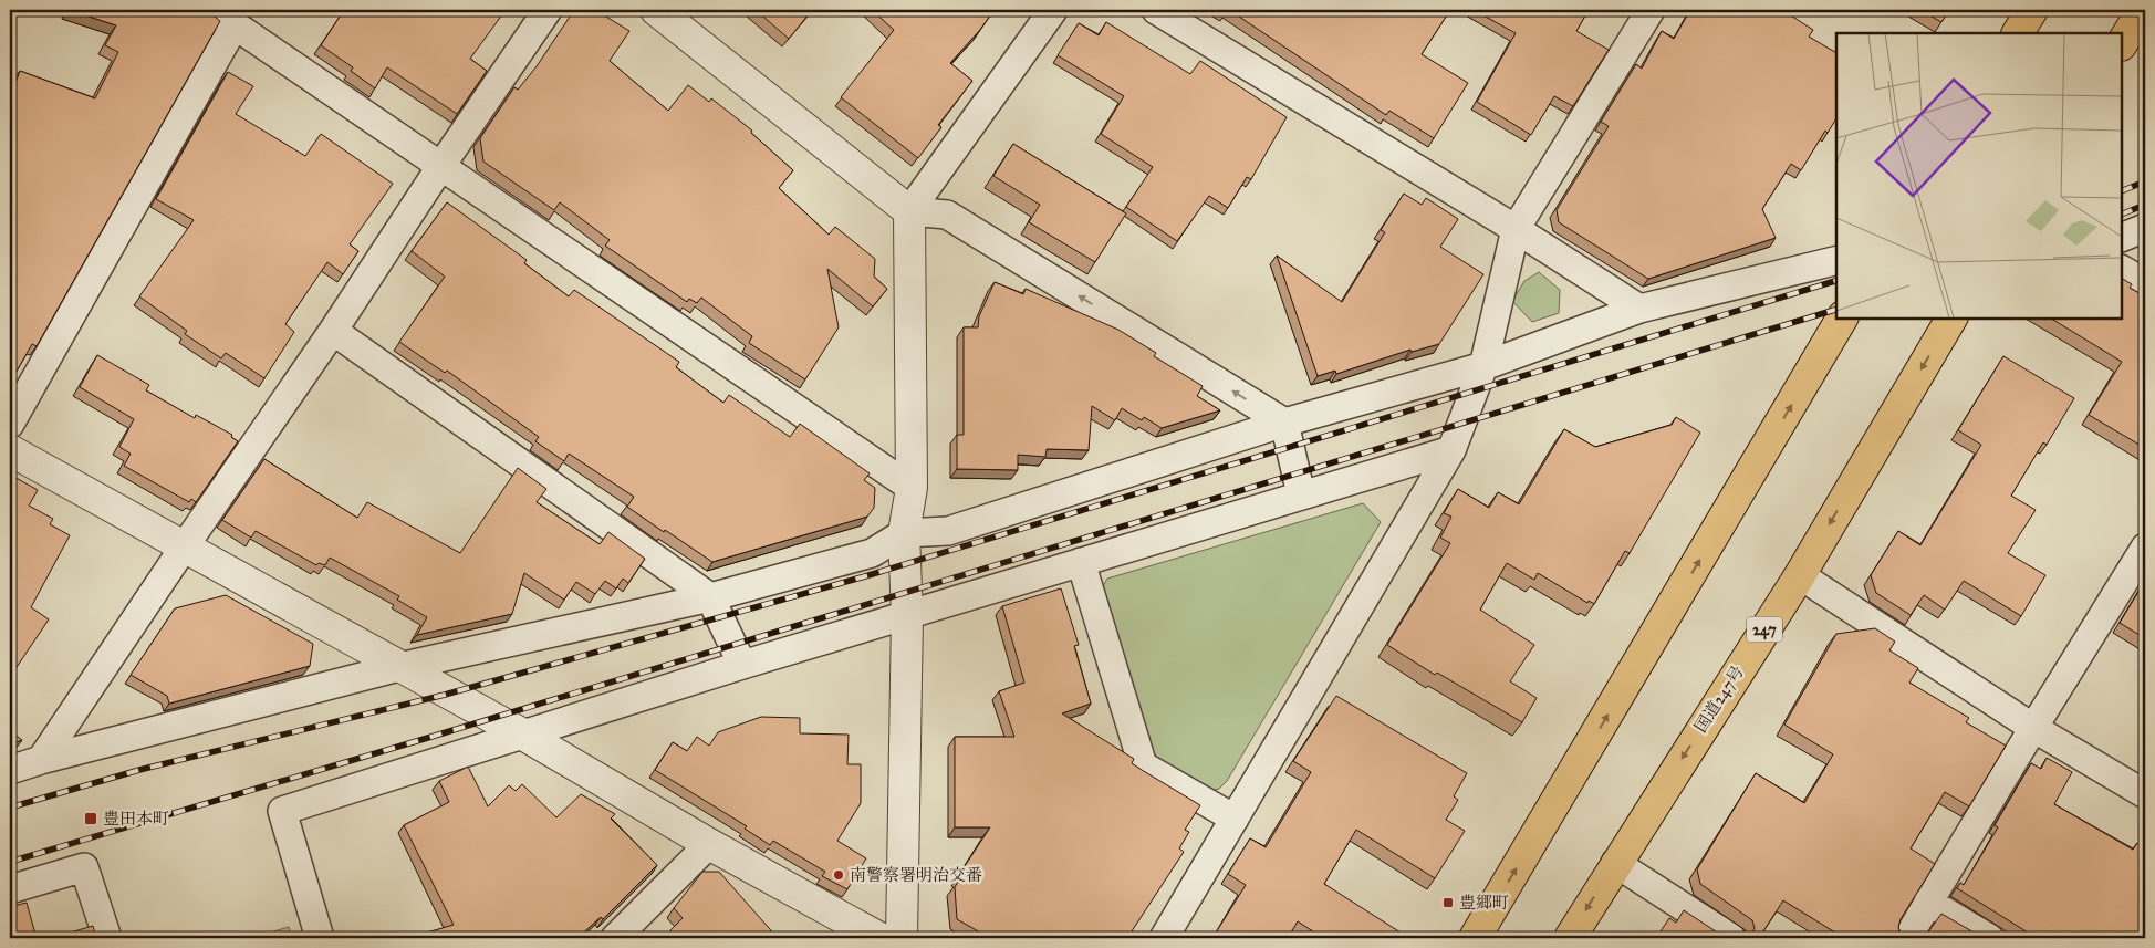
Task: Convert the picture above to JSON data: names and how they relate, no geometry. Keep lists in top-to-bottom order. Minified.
{"streets":{"highway":["247","国道247号"]},"places":{"transit":["豊田本町","豊郷町"],"other":["南警察署明治交番"]}}
